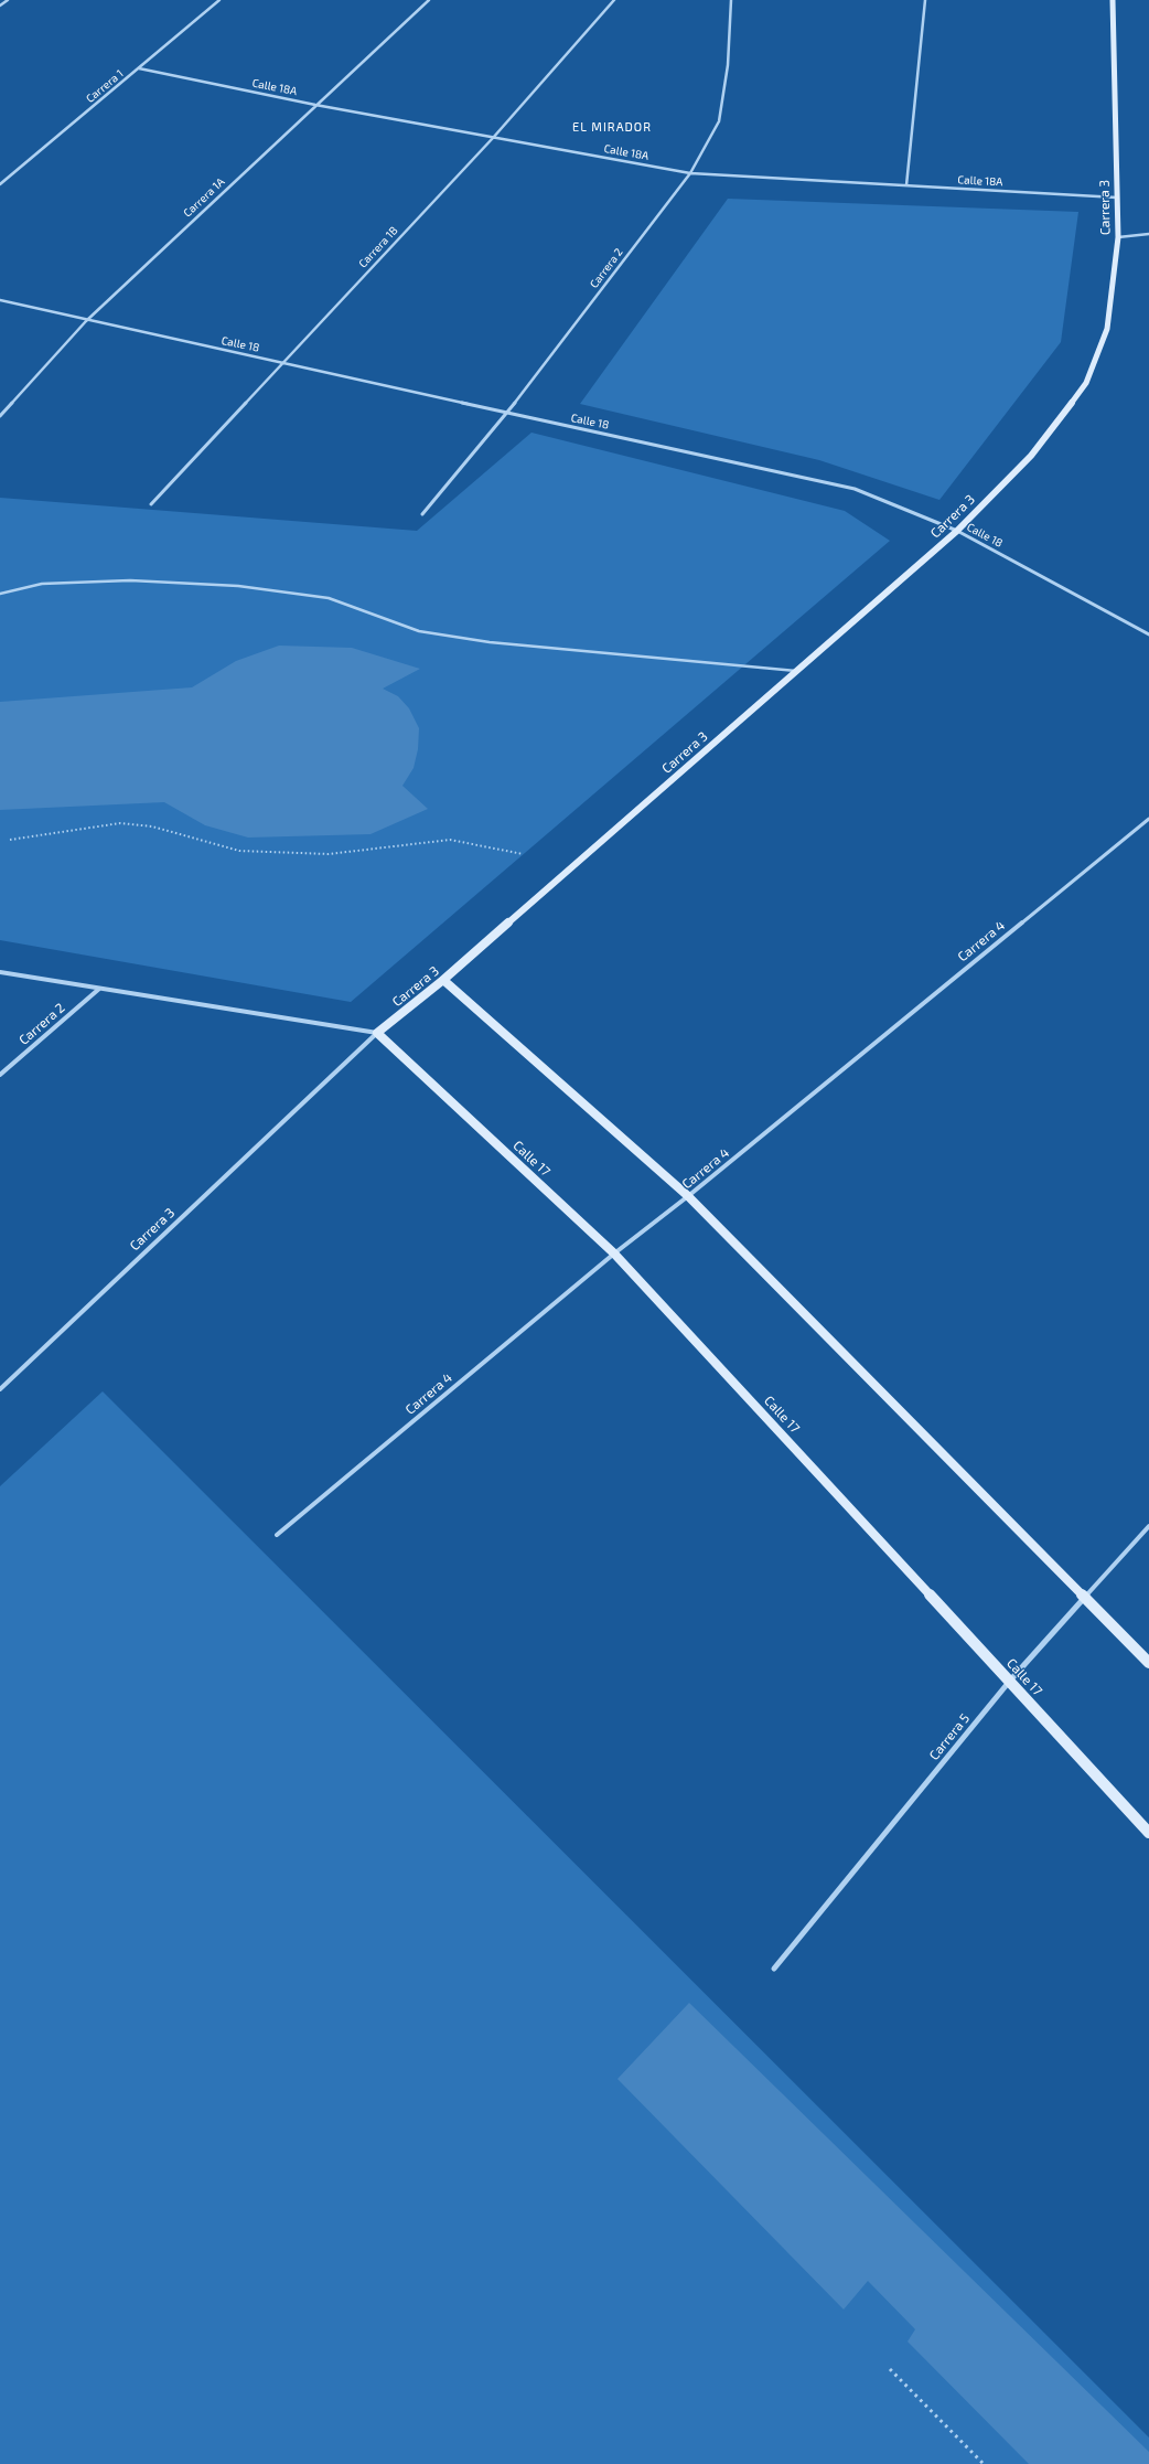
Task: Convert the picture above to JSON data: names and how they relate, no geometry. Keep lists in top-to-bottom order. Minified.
{"streets":{"street":["Carrera 1","Calle 18A","Carrera 1A","Carrera 3","Carrera 1B","Carrera 2","Calle 18","Carrera 4","Calle 17","Carrera 5"]},"crossings":[["Carrera 1","Calle 18A"],["Calle 18A","Carrera 1A"],["Calle 18A","Carrera 3"],["Calle 18A","Carrera 1B"],["Calle 18A","Carrera 2"],["Carrera 1A","Calle 18"],["Carrera 3","Calle 18"],["Carrera 3","Calle 17"],["Carrera 1B","Calle 18"],["Carrera 2","Calle 18"],["Carrera 4","Calle 17"],["Calle 17","Carrera 5"]],"districts":["EL MIRADOR"]}
